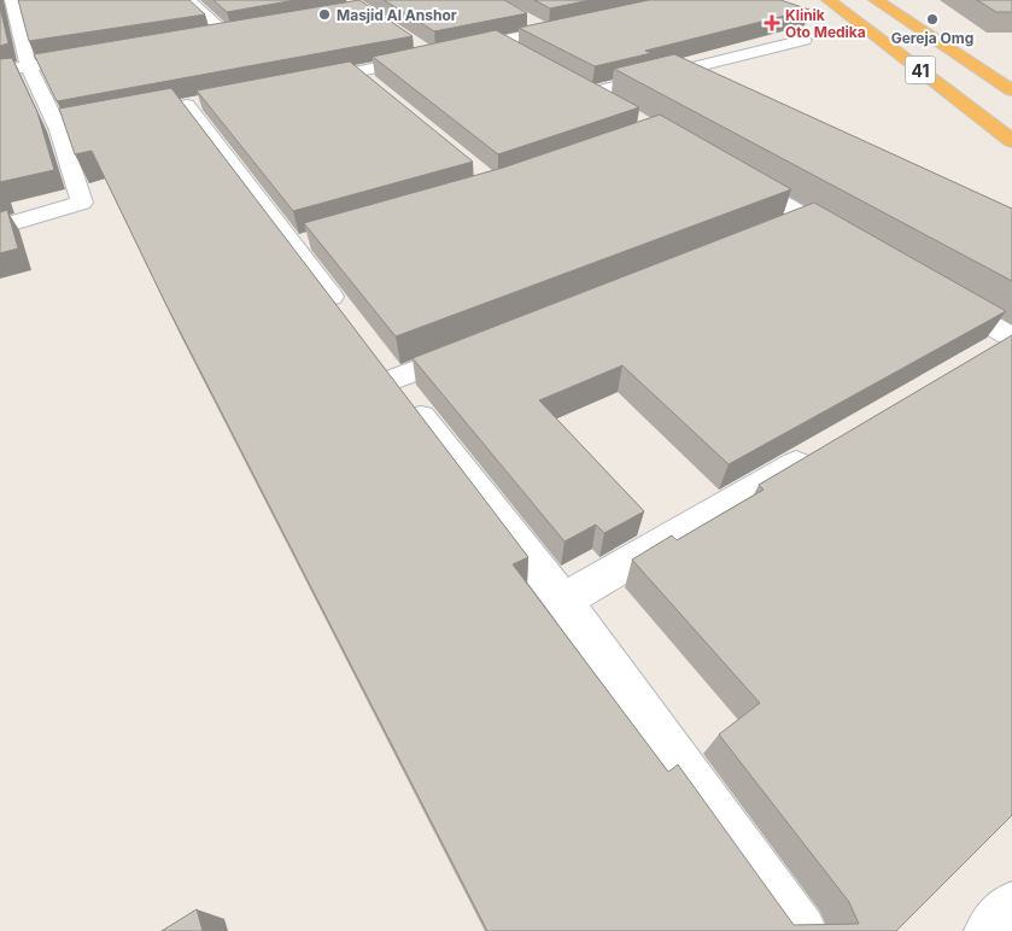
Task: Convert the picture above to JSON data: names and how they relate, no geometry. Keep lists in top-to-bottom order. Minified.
{"streets":{"highway":["41"]},"places":{"other":["Masjid Al Anshor","Gereja Omg"],"health":["Klinik Oto Medika"]}}
